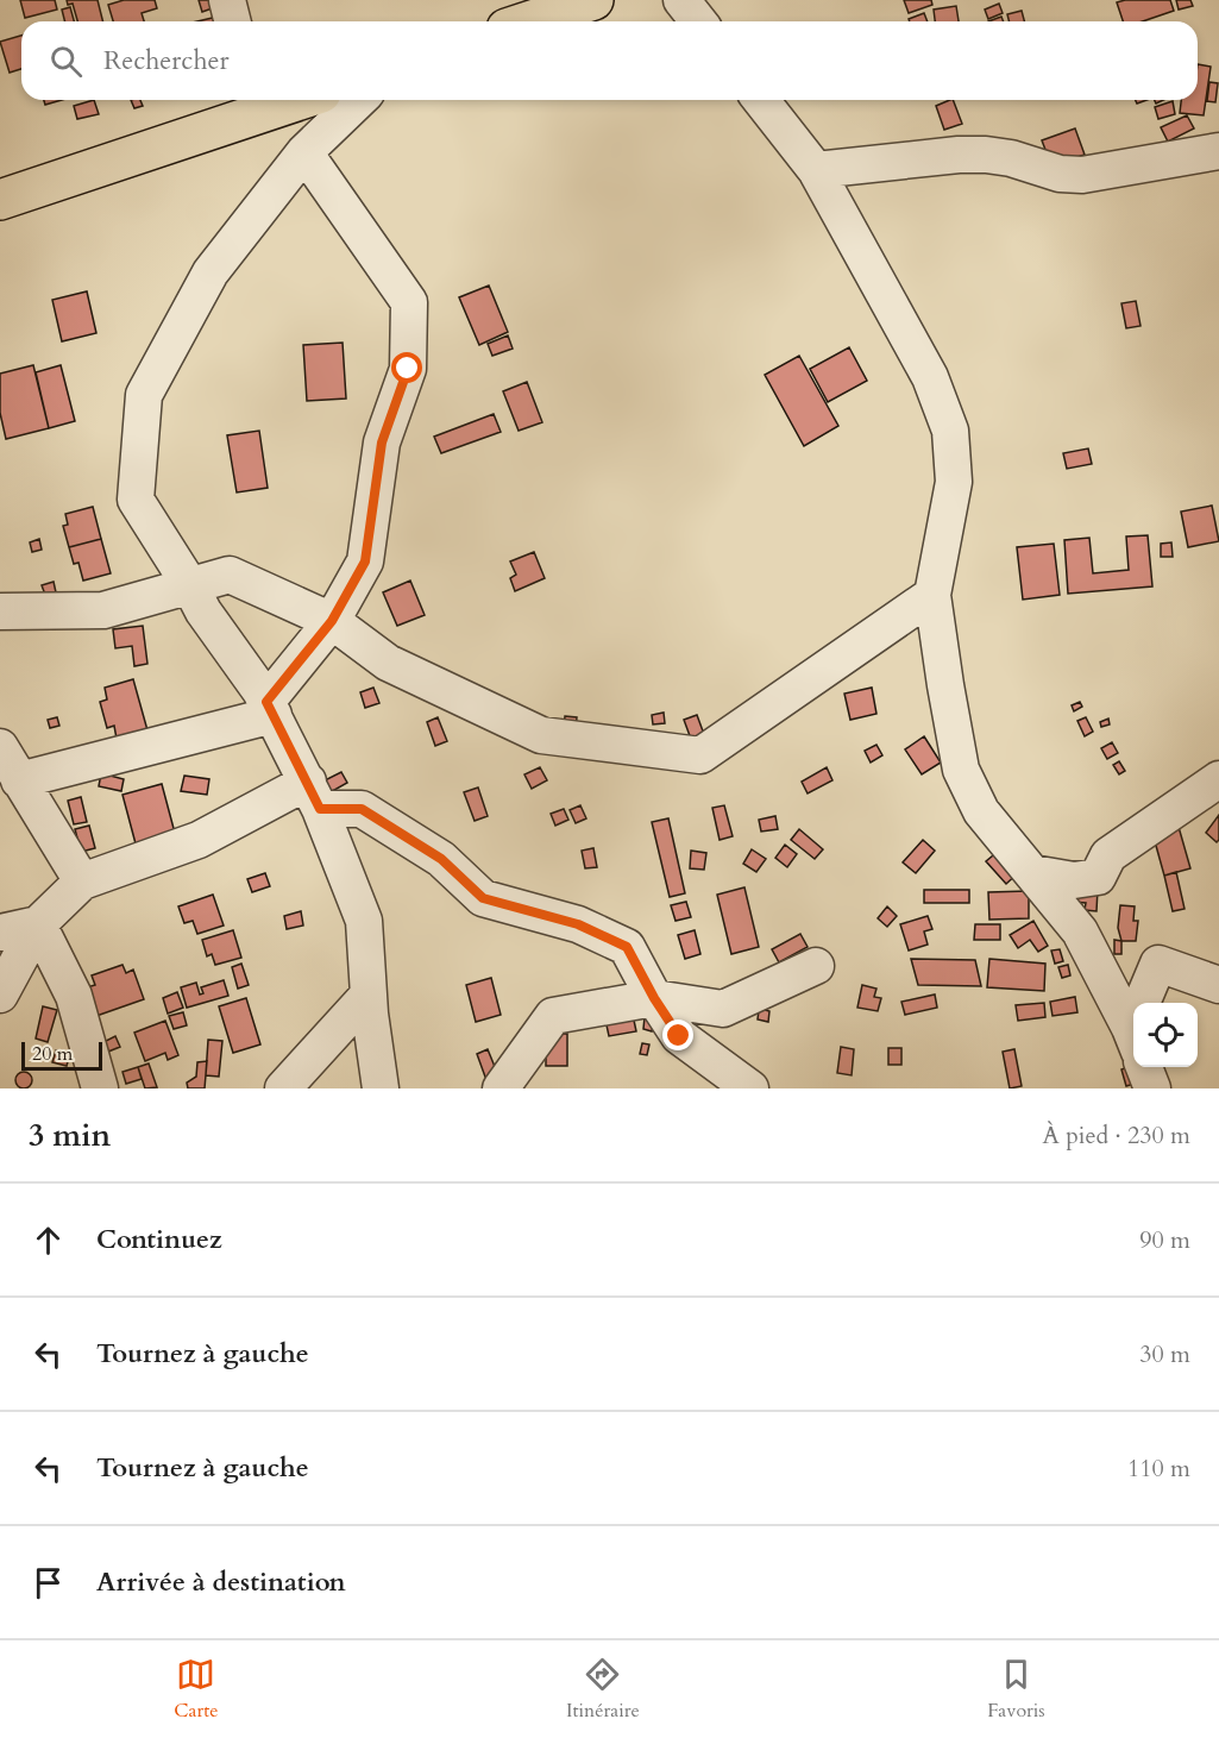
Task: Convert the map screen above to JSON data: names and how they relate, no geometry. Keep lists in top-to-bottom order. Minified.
{"scale_bar":"20 m","page":{"search":"Rechercher","scale":"20 m","heading":["3 min","À pied · 230 m"],"list":[["Continuez","90 m"],["Tournez à gauche","30 m"],["Tournez à gauche","110 m"],"Arrivée à destination"],"nav":["Carte","Itinéraire","Favoris"]}}
